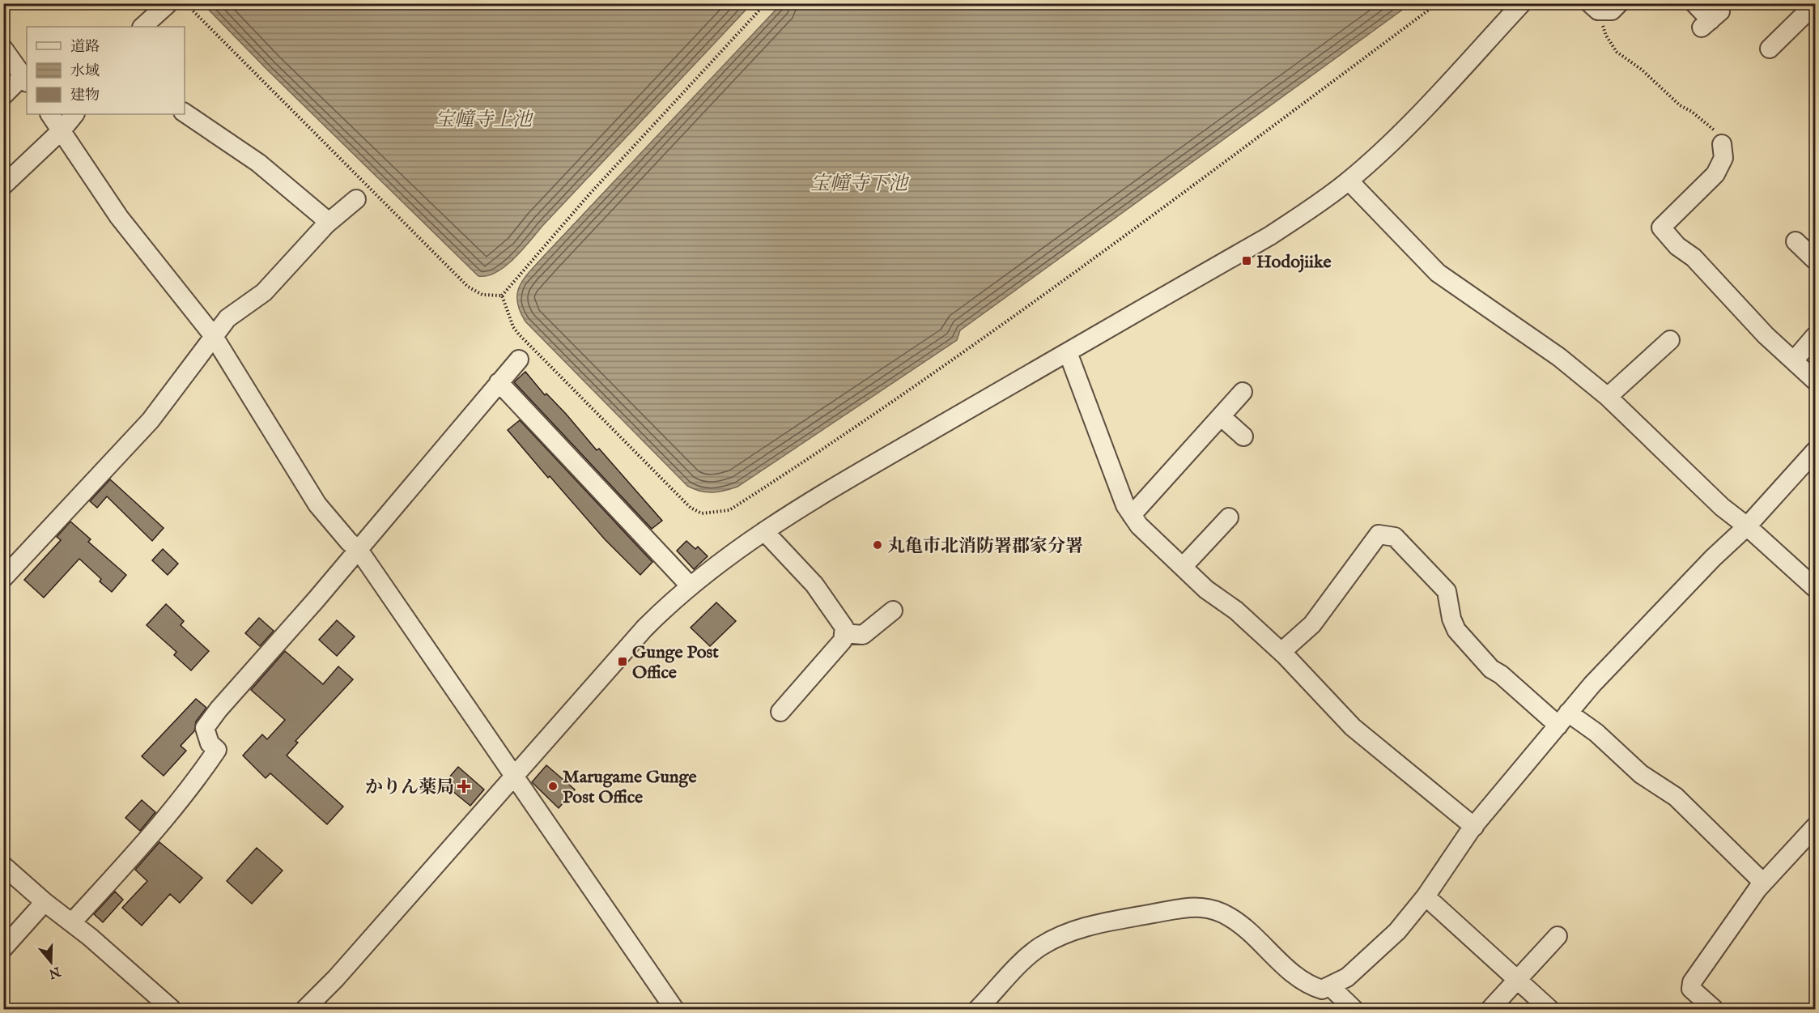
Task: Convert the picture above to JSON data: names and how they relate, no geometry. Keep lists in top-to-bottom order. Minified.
{"water":["宝幢寺上池","宝幢寺下池"],"places":{"transit":["Hodojiike","Gunge Post Office"],"other":["丸亀市北消防署郡家分署","Marugame Gunge Post Office"],"health":["かりん薬局"]},"legend":["道路","水域","建物"],"north":"bottom"}
